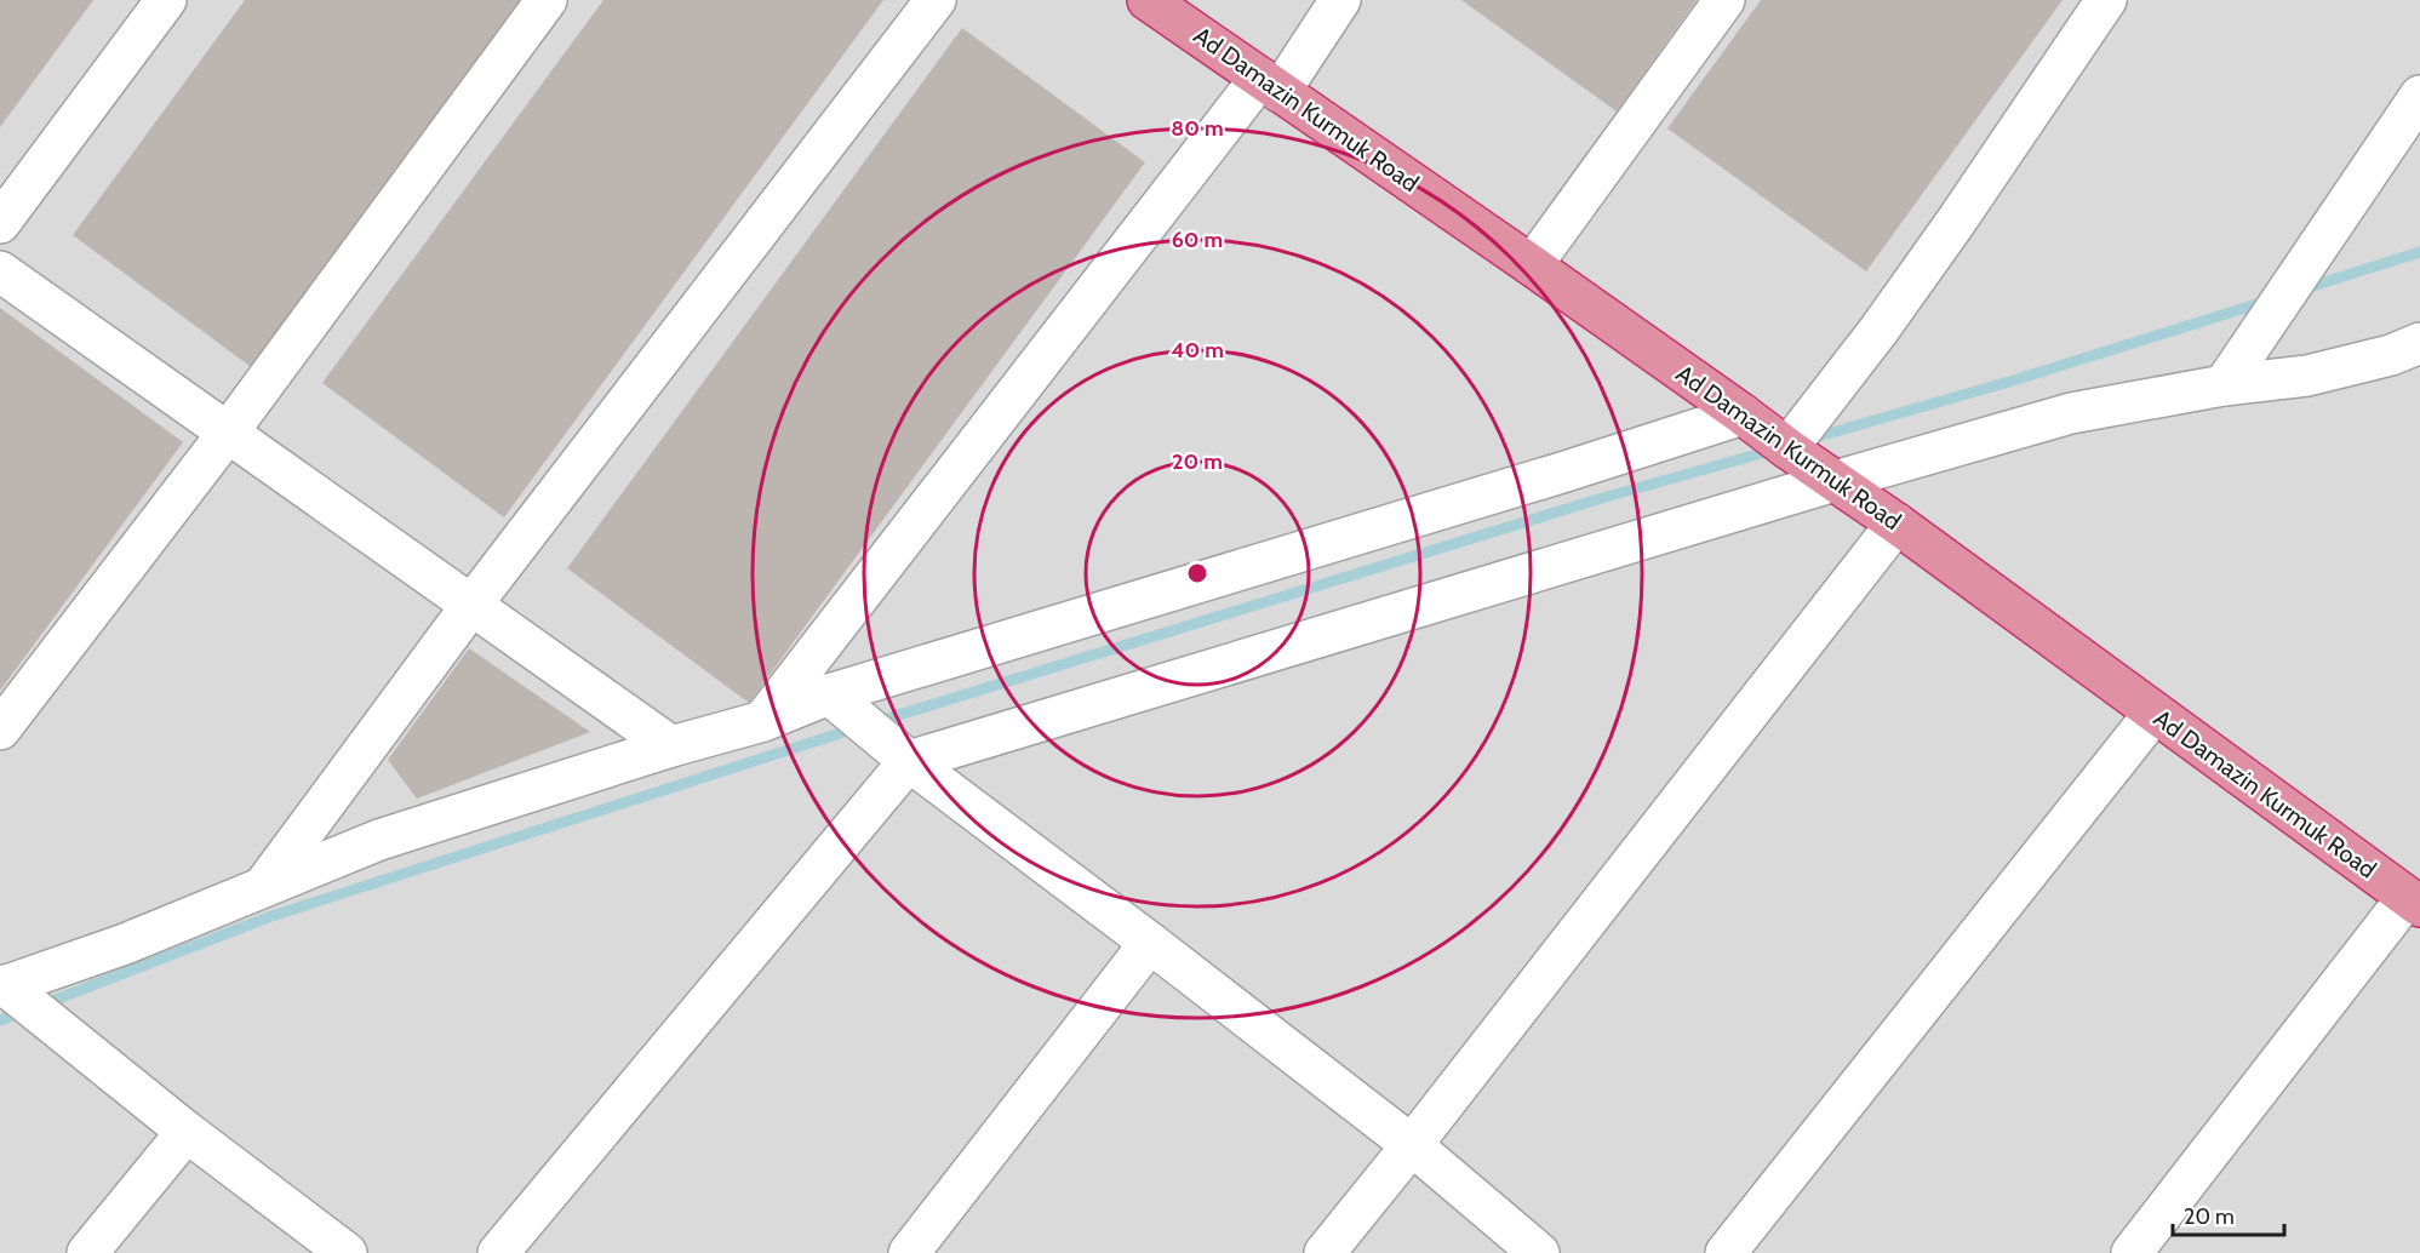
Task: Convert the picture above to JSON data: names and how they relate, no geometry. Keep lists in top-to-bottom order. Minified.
{"streets":{"highway":["Ad Damazin Kurmuk Road"]},"scale_bar":"20 m","rings":["80 m","60 m","40 m","20 m"]}
